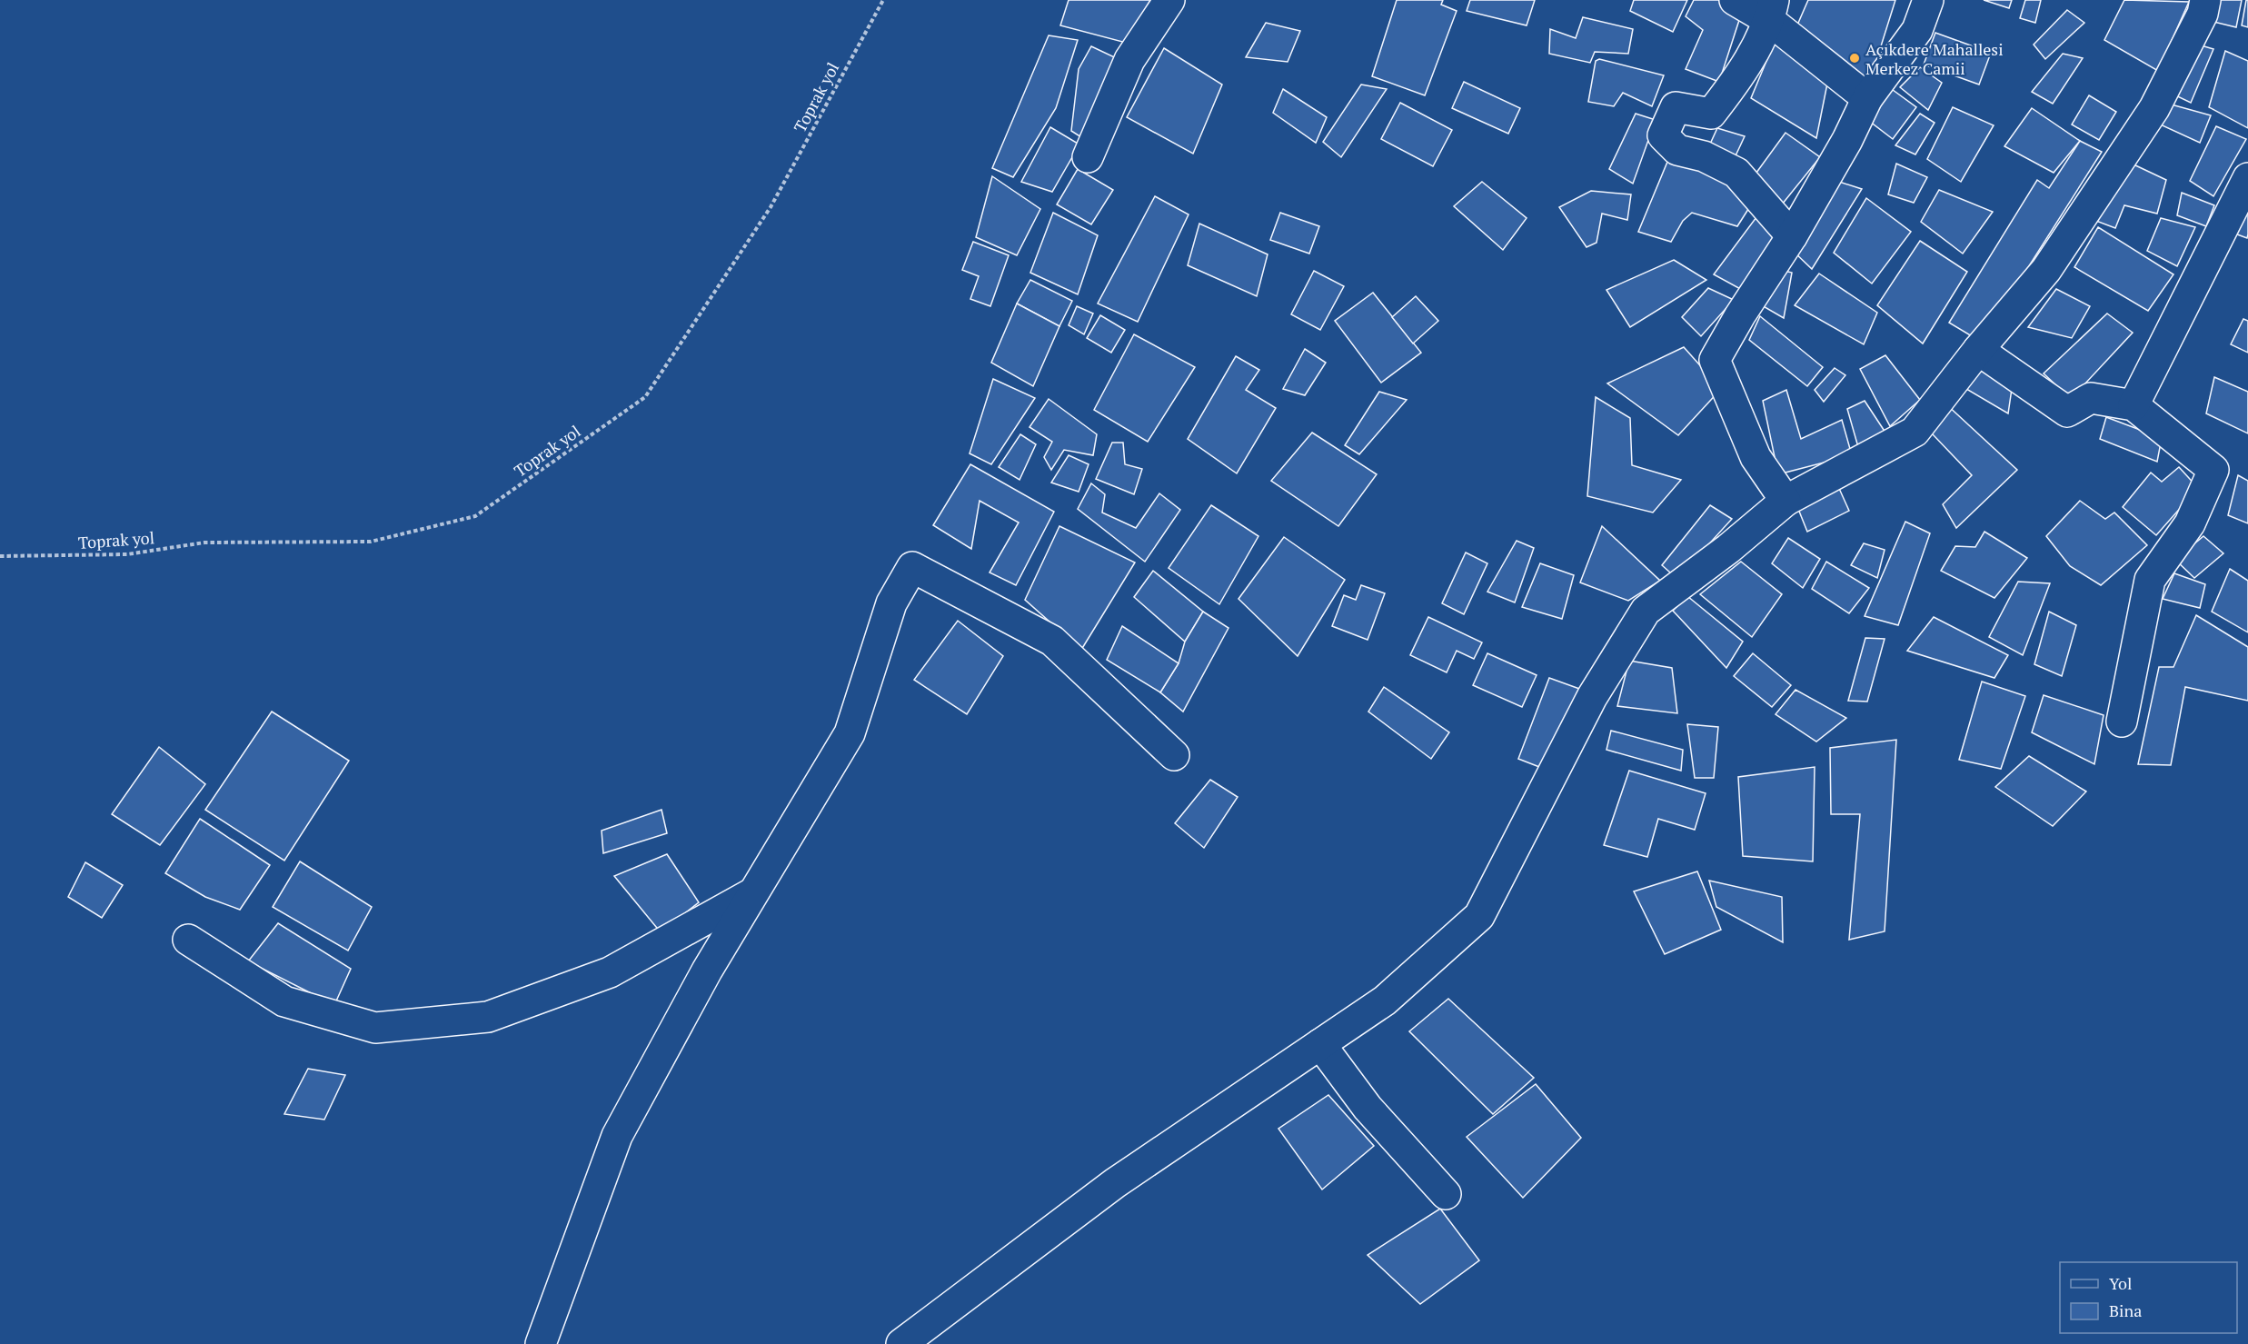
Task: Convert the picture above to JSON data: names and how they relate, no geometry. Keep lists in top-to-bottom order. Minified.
{"streets":{"path":["Toprak yol"]},"places":["Açıkdere Mahallesi Merkez Camii"],"legend":["Yol","Bina"]}
